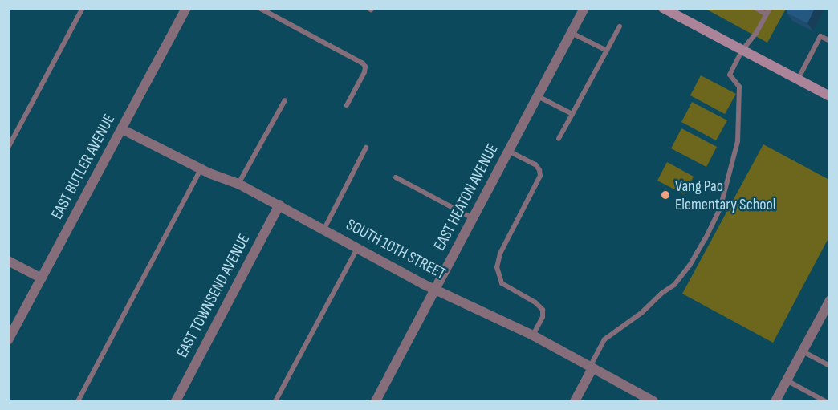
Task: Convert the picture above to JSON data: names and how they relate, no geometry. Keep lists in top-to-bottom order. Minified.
{"streets":{"street":["EAST BUTLER AVENUE","EAST HEATON AVENUE","SOUTH 10TH STREET","EAST TOWNSEND AVENUE"]},"crossings":[["EAST BUTLER AVENUE","SOUTH 10TH STREET"],["EAST HEATON AVENUE","SOUTH 10TH STREET"],["SOUTH 10TH STREET","EAST TOWNSEND AVENUE"]],"places":["Vang Pao Elementary School"]}
